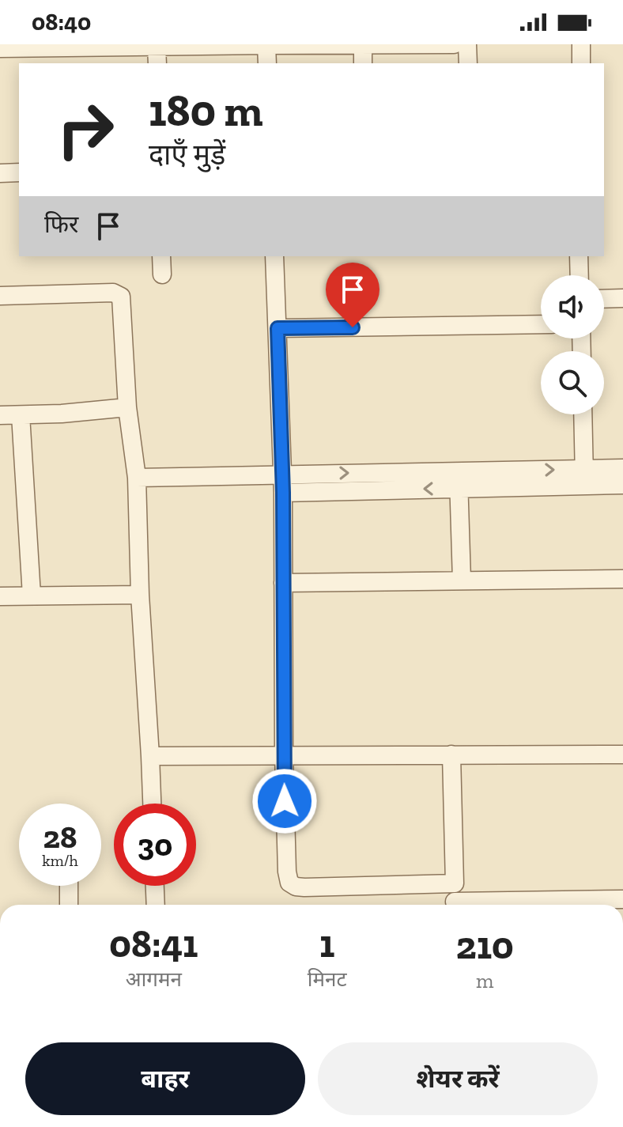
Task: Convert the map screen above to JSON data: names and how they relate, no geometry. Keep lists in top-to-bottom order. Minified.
{"page":{"status":"08:40","turn":["180 m","दाएँ मुड़ें"],"then":"फिर","speed":"28 km/h","limit":"30","eta":["08:41","आगमन","1","मिनट","210","m"],"buttons":["बाहर","शेयर करें"]}}
